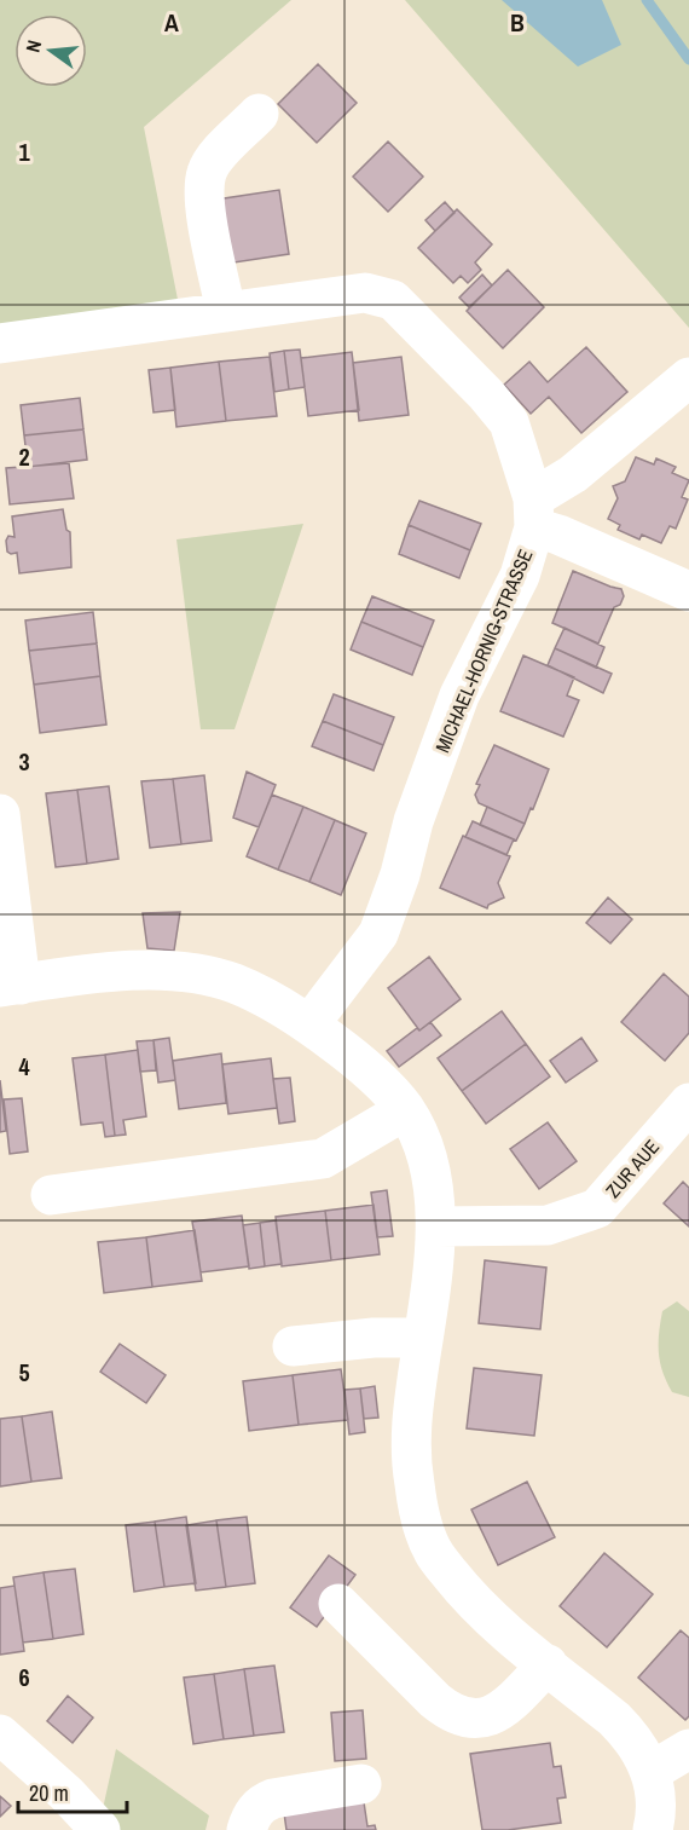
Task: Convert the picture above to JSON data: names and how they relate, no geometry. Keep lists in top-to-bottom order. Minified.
{"streets":{"street":["MICHAEL-HORNIG-STRASSE","ZUR AUE"]},"scale_bar":"20 m","north":"left","grid":{"columns":["A","B"],"rows":["1","2","3","4","5","6"]}}
